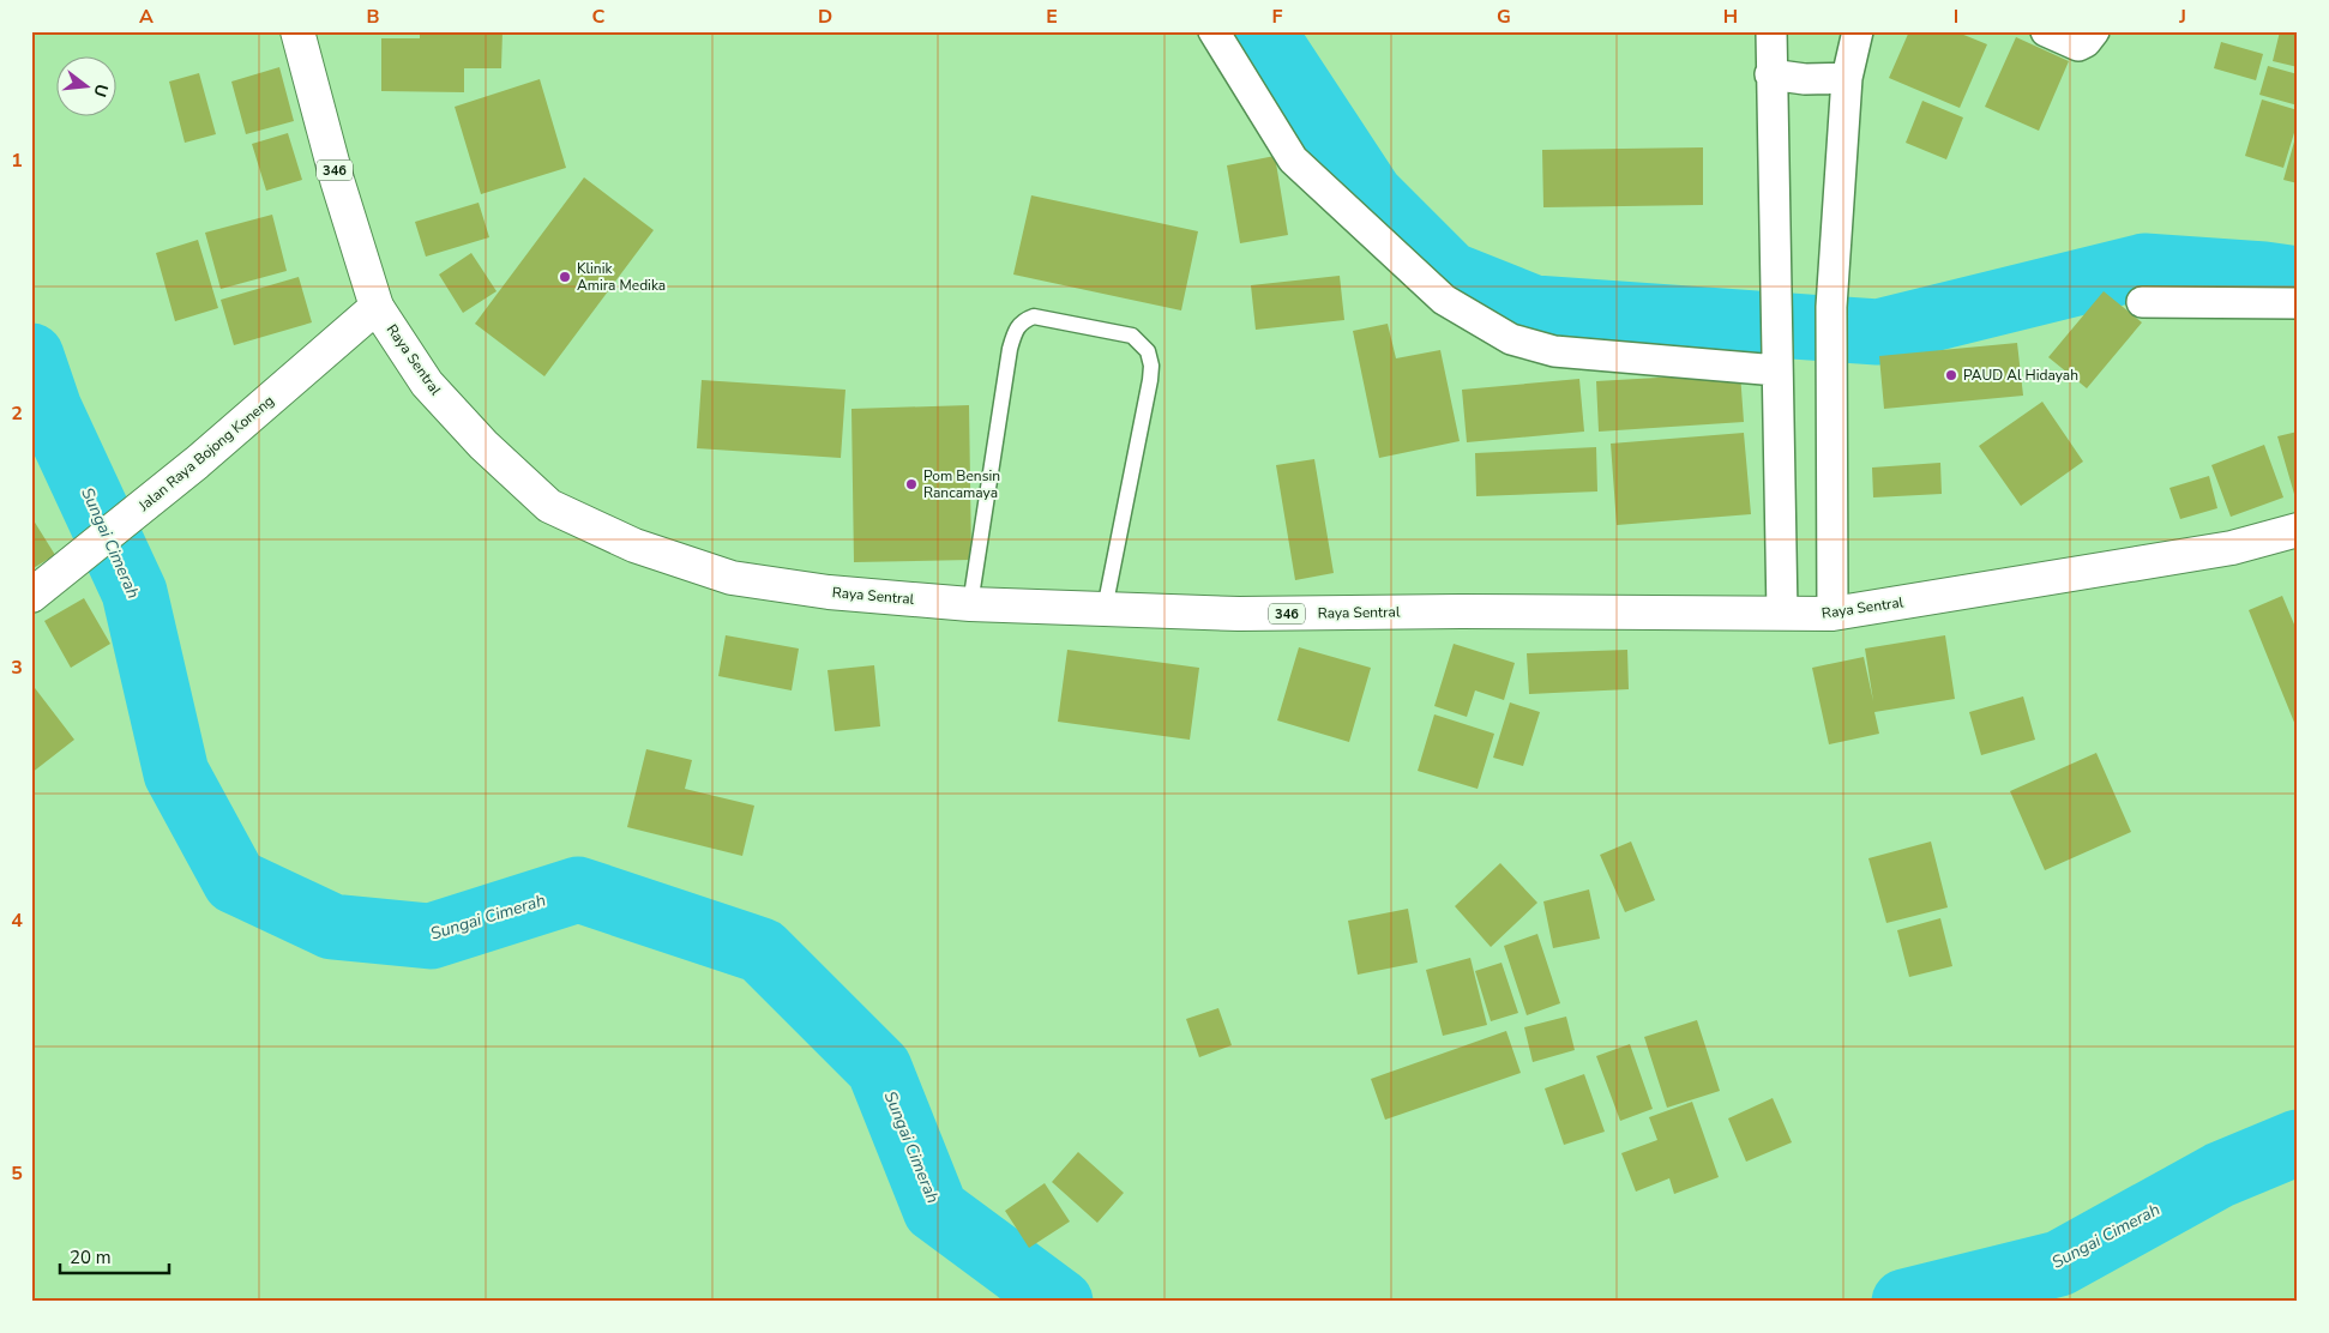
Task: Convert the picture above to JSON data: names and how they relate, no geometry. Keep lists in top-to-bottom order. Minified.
{"streets":{"main road":["346","Raya Sentral","Jalan Raya Bojong Koneng"]},"crossings":[["346","Raya Sentral"],["346","Jalan Raya Bojong Koneng"],["Raya Sentral","Jalan Raya Bojong Koneng"]],"water":["Sungai Cimerah"],"places":["Klinik Amira Medika","PAUD Al Hidayah","Pom Bensin Rancamaya"],"scale_bar":"20 m","north":"right","grid":{"columns":["A","B","C","D","E","F","G","H","I","J"],"rows":["1","2","3","4","5"]}}
